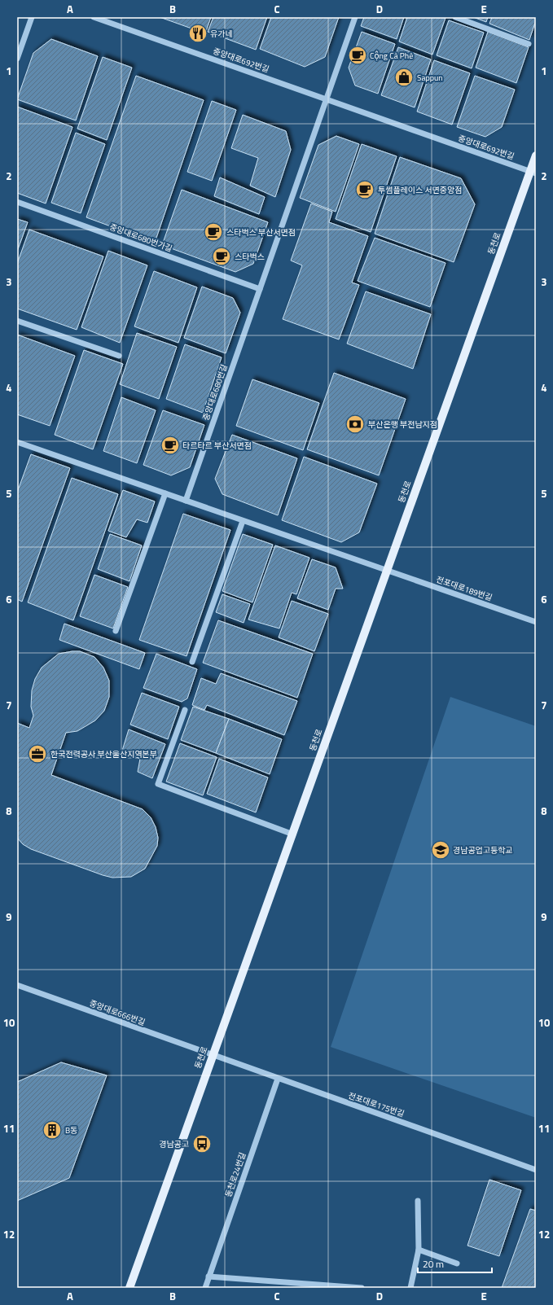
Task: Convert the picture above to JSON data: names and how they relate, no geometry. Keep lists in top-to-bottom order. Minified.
{"streets":{"main road":["동천로"],"street":["중앙대로692번길","중앙대로680번가길","중앙대로680번길","전포대로189번길","중앙대로666번길","전포대로175번길","동천로24번길"]},"crossings":[["중앙대로692번길","동천로"],["중앙대로680번가길","중앙대로680번길"],["동천로","전포대로189번길"],["동천로","중앙대로666번길"],["동천로","전포대로175번길"],["중앙대로666번길","전포대로175번길"],["전포대로175번길","동천로24번길"]],"places":{"restaurant":["유가네"],"cafe":["Cộng Cà Phê","투썸플레이스 서면중앙점","스타벅스 부산서면점","스타벅스","타르타르 부산서면점"],"shop":["Sappun"],"bank":["부산은행 부전남지점"],"office":["한국전력공사 부산울산지역본부"],"school or university":["경남공업고등학교"],"building":["B동"],"bus stop":["경남공고"]},"scale_bar":"20 m","grid":{"columns":["A","B","C","D","E"],"rows":["1","2","3","4","5","6","7","8","9","10","11","12"]}}
